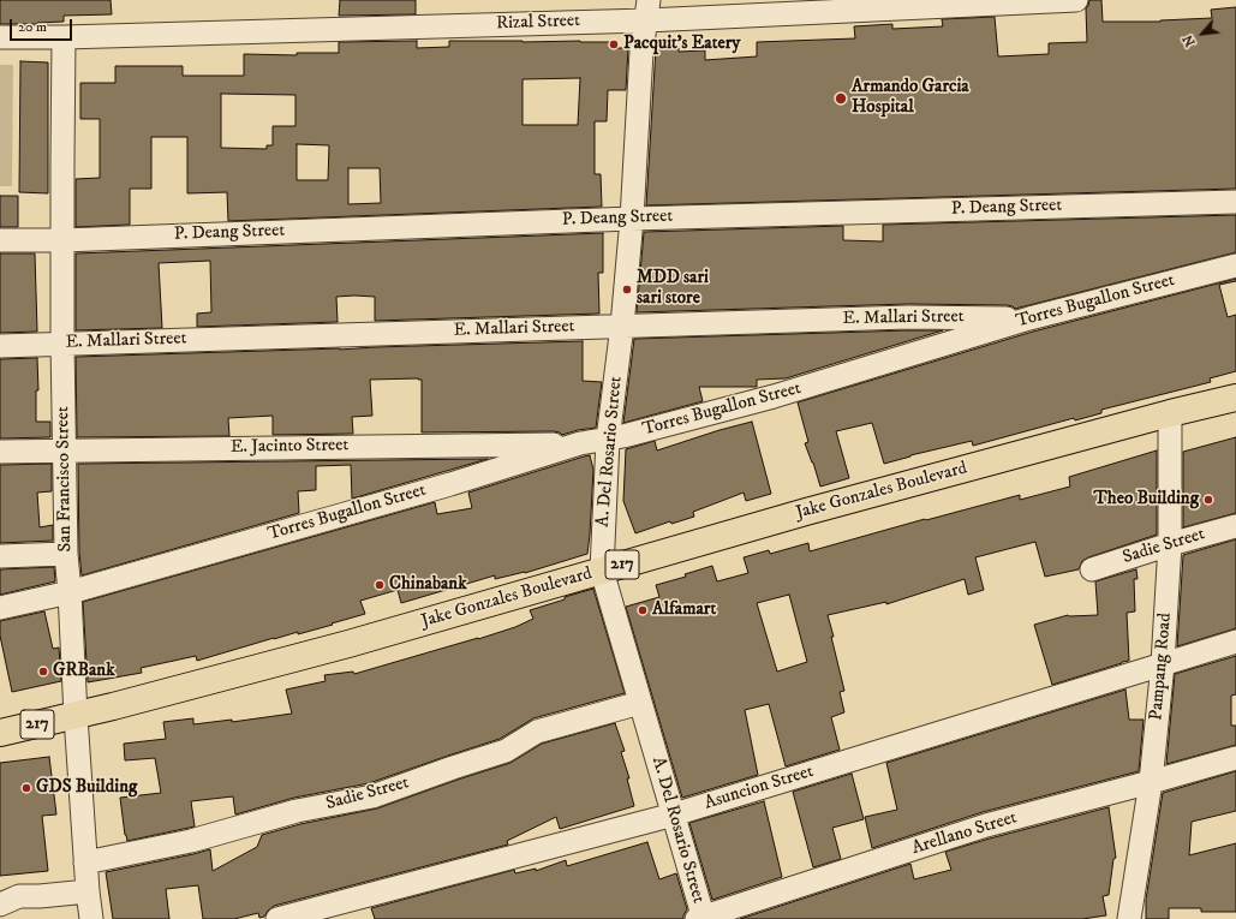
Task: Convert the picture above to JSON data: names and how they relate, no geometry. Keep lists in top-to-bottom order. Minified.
{"streets":{"main road":["Jake Gonzales Boulevard","217"],"street":["Rizal Street","P. Deang Street","Torres Bugallon Street","E. Mallari Street","E. Jacinto Street","A. Del Rosario Street","San Francisco Street","Sadie Street","Pampang Road","Asuncion Street","Arellano Street"]},"crossings":[["Rizal Street","A. Del Rosario Street"],["Rizal Street","San Francisco Street"],["P. Deang Street","A. Del Rosario Street"],["P. Deang Street","San Francisco Street"],["Torres Bugallon Street","E. Mallari Street"],["Torres Bugallon Street","E. Jacinto Street"],["Torres Bugallon Street","A. Del Rosario Street"],["Torres Bugallon Street","San Francisco Street"],["E. Mallari Street","A. Del Rosario Street"],["E. Mallari Street","San Francisco Street"],["E. Jacinto Street","San Francisco Street"],["A. Del Rosario Street","Jake Gonzales Boulevard"],["A. Del Rosario Street","Sadie Street"],["A. Del Rosario Street","Asuncion Street"],["A. Del Rosario Street","Arellano Street"],["San Francisco Street","Jake Gonzales Boulevard"],["San Francisco Street","Sadie Street"],["Jake Gonzales Boulevard","Pampang Road"],["Sadie Street","Pampang Road"],["Pampang Road","Asuncion Street"],["Pampang Road","Arellano Street"]],"places":["Pacquit's Eatery","Armando Garcia Hospital","MDD sari sari store","Theo Building","Chinabank","Alfamart","GRBank","GDS Building"],"scale_bar":"20 m","north":"bottom left"}
